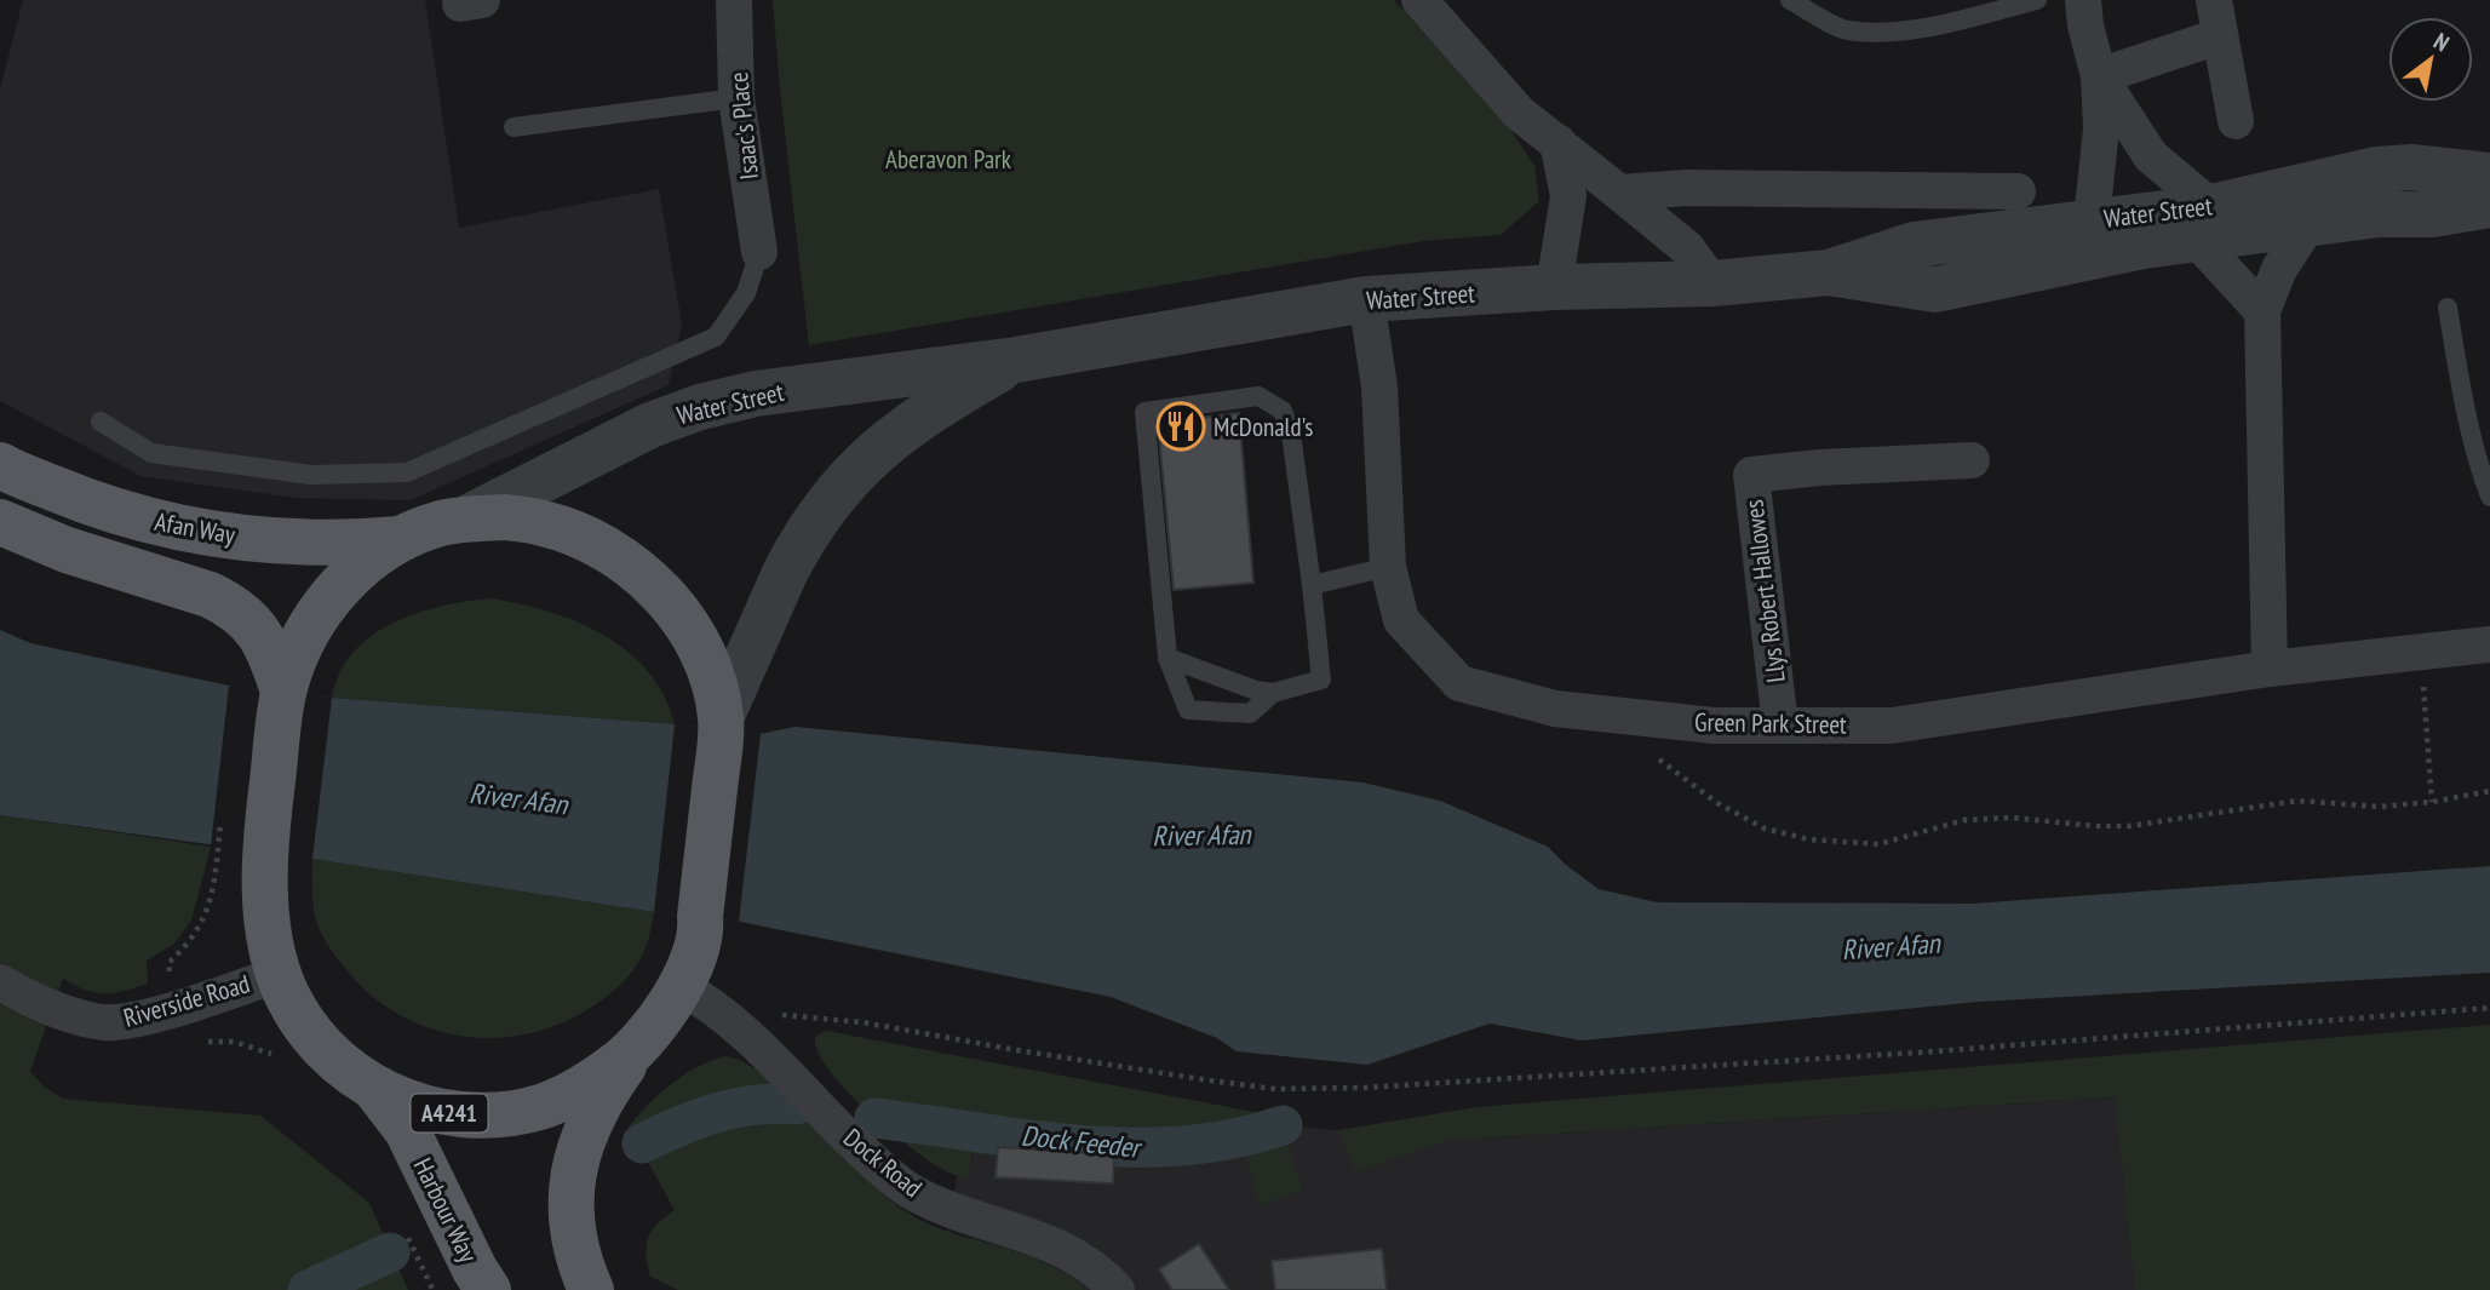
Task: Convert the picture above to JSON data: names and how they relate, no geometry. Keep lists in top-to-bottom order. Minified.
{"streets":{"main road":["Afan Way","A4241","Harbour Way"],"street":["Isaac's Place","Water Street","Llys Robert Hallowes","Green Park Street","Riverside Road","Dock Road"]},"crossings":[["Water Street","Green Park Street"],["Water Street","A4241"],["Afan Way","A4241"],["Llys Robert Hallowes","Green Park Street"],["Riverside Road","A4241"],["A4241","Dock Road"],["A4241","Harbour Way"]],"water":["River Afan","Dock Feeder"],"parks":["Aberavon Park"],"places":{"restaurant":["McDonald's"]},"north":"top right"}
